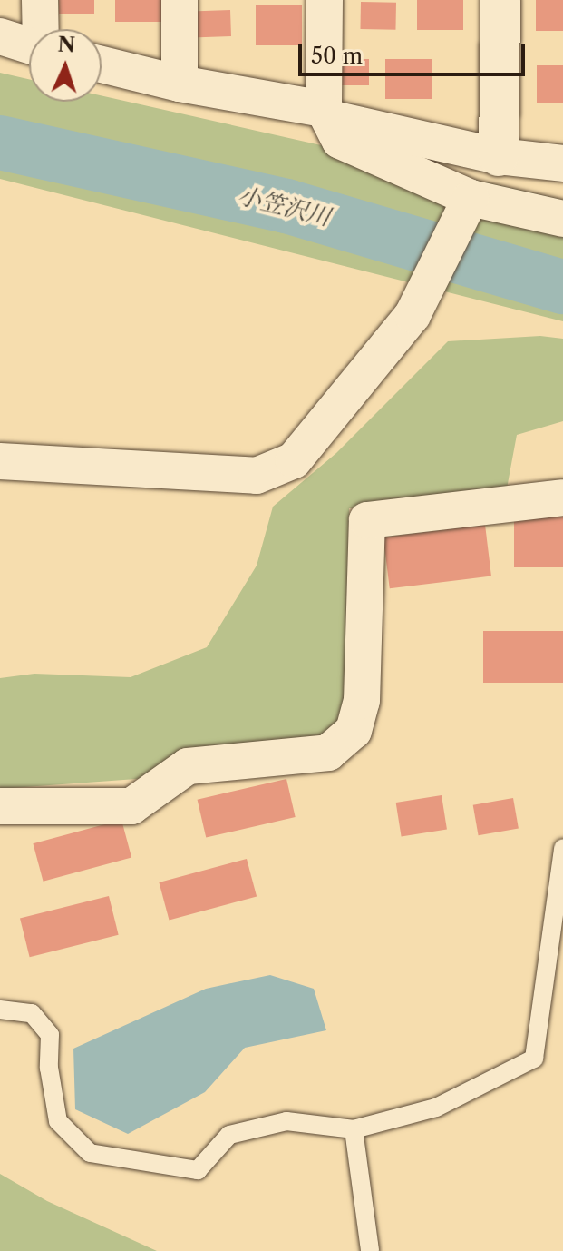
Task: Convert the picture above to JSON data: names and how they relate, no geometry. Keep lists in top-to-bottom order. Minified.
{"water":["小笠沢川"],"scale_bar":"50 m","north":"top"}
